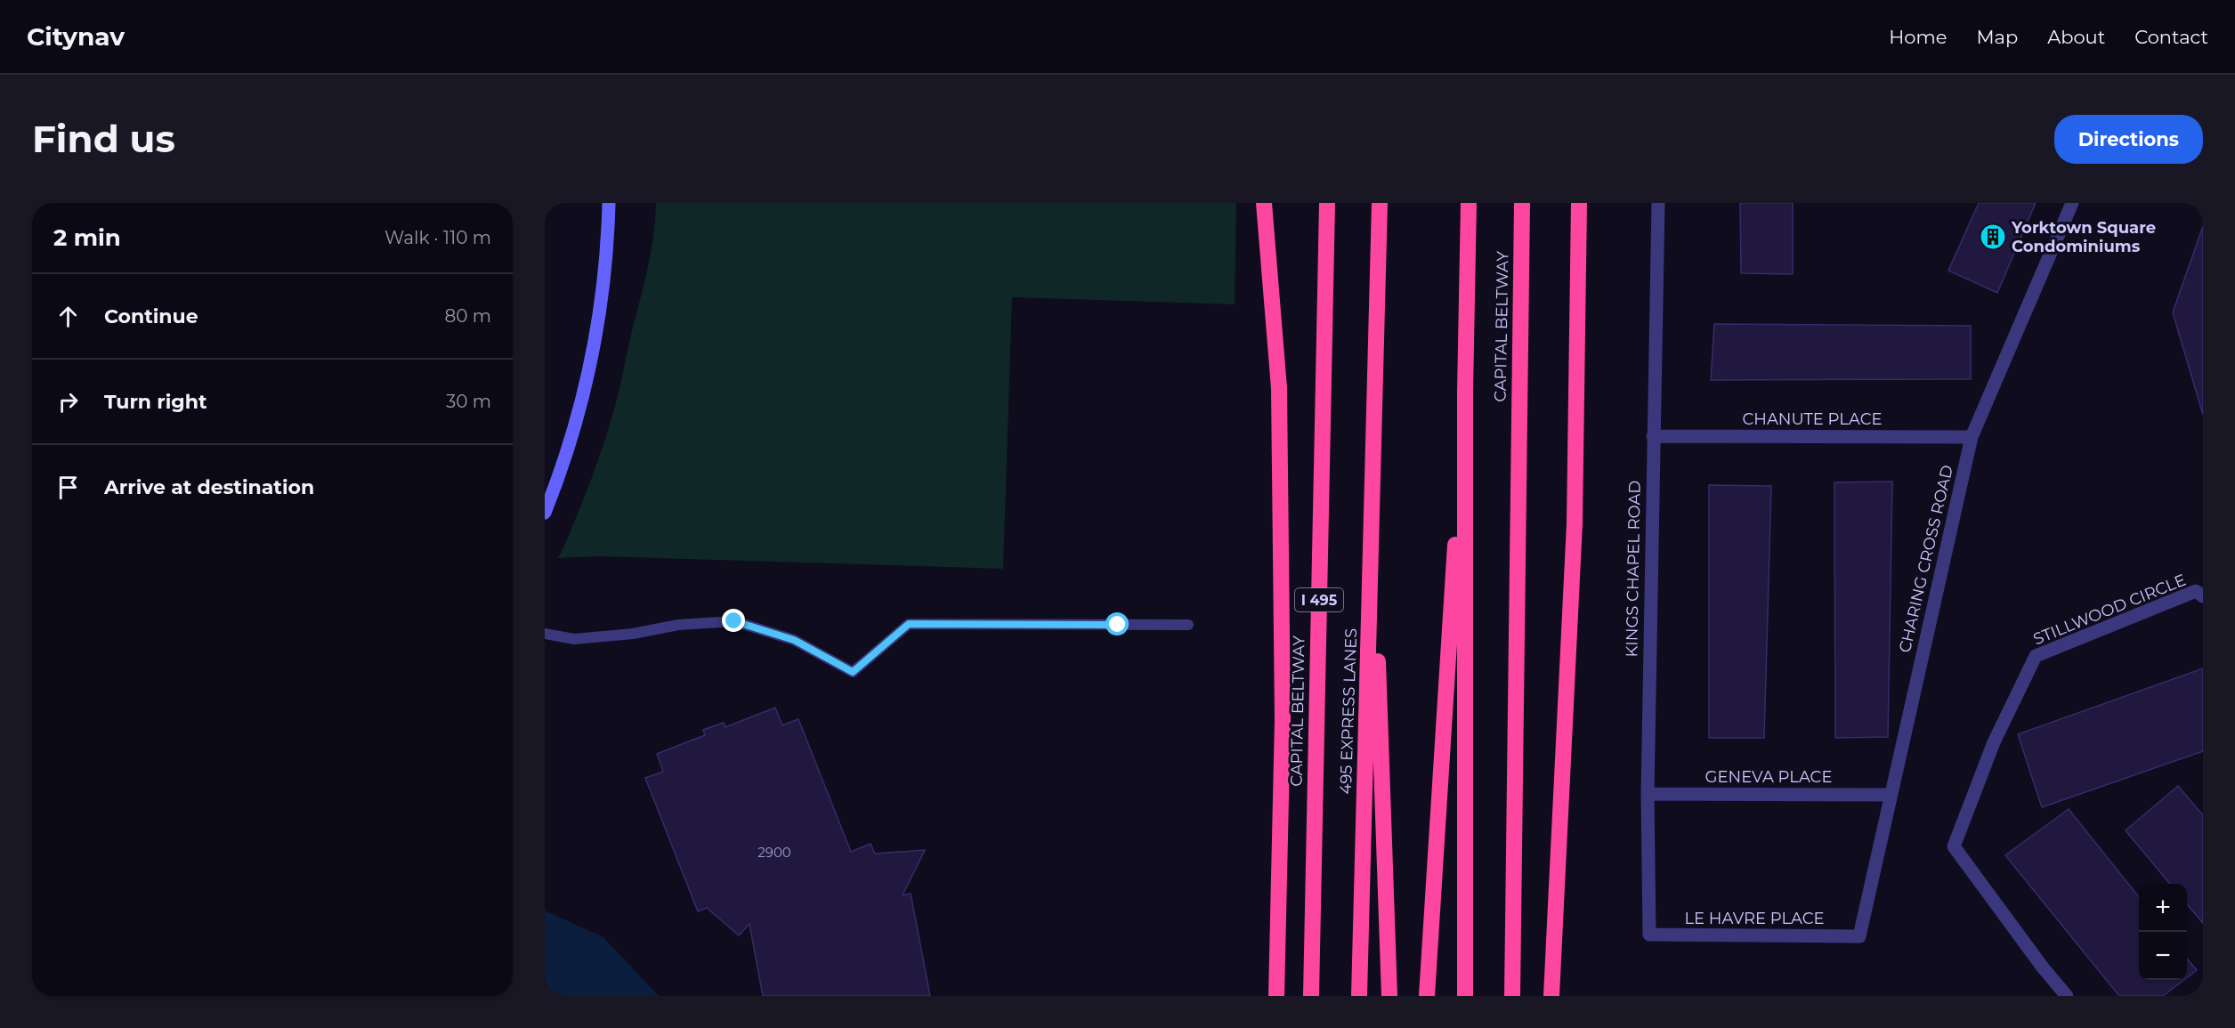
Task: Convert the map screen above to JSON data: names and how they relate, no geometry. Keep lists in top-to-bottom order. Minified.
{"streets":{"highway":["CAPITAL BELTWAY","I 495","495 EXPRESS LANES"],"street":["CHANUTE PLACE","CHARING CROSS ROAD","KINGS CHAPEL ROAD","STILLWOOD CIRCLE","GENEVA PLACE","LE HAVRE PLACE"]},"crossings":[["CHANUTE PLACE","CHARING CROSS ROAD"],["CHANUTE PLACE","KINGS CHAPEL ROAD"],["CHARING CROSS ROAD","GENEVA PLACE"],["CHARING CROSS ROAD","LE HAVRE PLACE"],["KINGS CHAPEL ROAD","GENEVA PLACE"],["KINGS CHAPEL ROAD","LE HAVRE PLACE"]],"places":{"building":["Yorktown Square Condominiums"]},"house_numbers":["2900"],"page":{"header":"Citynav","nav":["Home","Map","About","Contact"],"buttons":"Directions","title":"Find us","heading":["2 min","Walk · 110 m"],"list":[["Continue","80 m"],["Turn right","30 m"],"Arrive at destination"],"map_buttons":["+","−"]}}
